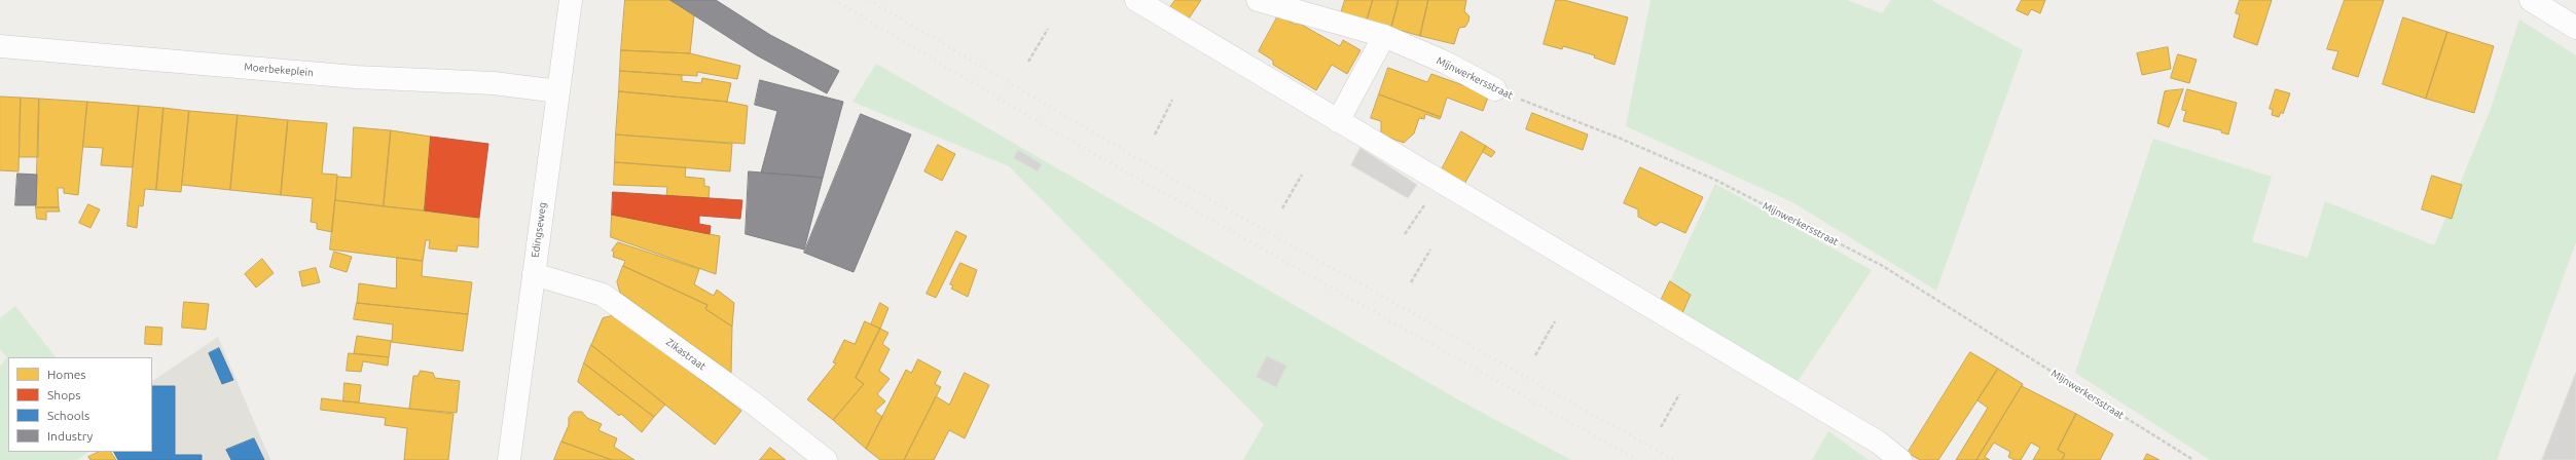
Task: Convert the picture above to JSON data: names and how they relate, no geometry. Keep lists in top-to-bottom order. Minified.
{"streets":{"street":["Moerbekeplein","Mijnwerkersstraat","Edingseweg","Zikastraat"]},"crossings":[["Moerbekeplein","Edingseweg"],["Edingseweg","Zikastraat"]],"legend":["Homes","Shops","Schools","Industry"]}
